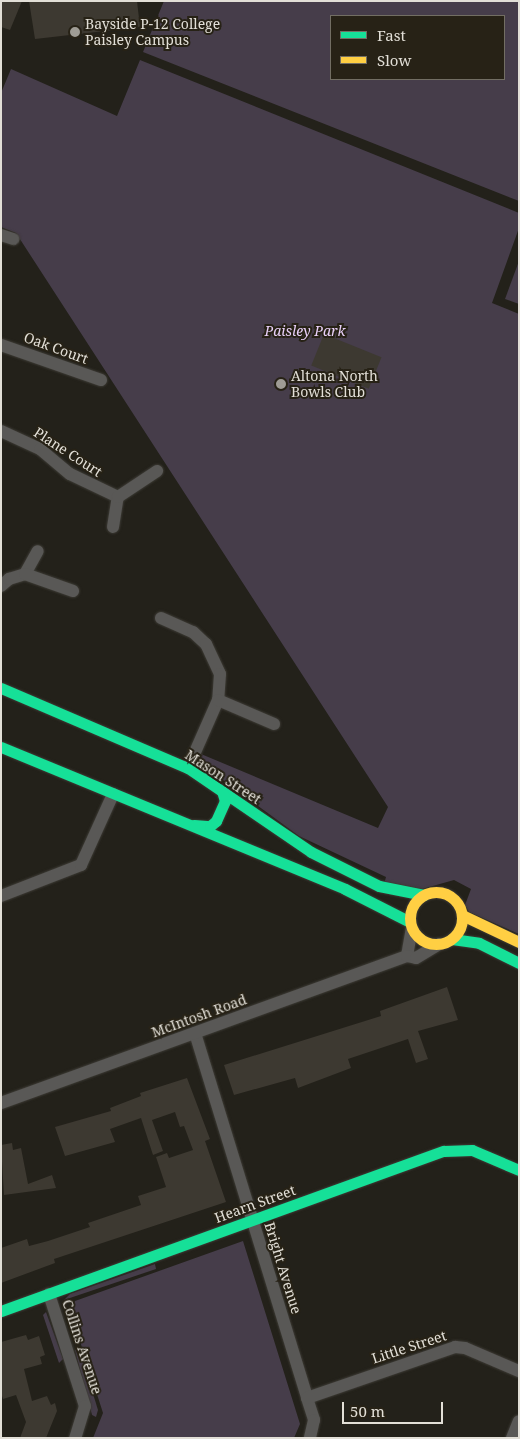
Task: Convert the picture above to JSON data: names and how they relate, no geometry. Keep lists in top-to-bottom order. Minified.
{"streets":{"street":["Oak Court","Plane Court","Mason Street","McIntosh Road","Hearn Street","Bright Avenue","Collins Avenue","Little Street"]},"crossings":[["Mason Street","McIntosh Road"],["McIntosh Road","Bright Avenue"],["Hearn Street","Bright Avenue"],["Hearn Street","Collins Avenue"],["Bright Avenue","Little Street"]],"parks":["Paisley Park"],"places":["Bayside P-12 College Paisley Campus","Altona North Bowls Club"],"legend":["Fast","Slow"],"scale_bar":"50 m"}
